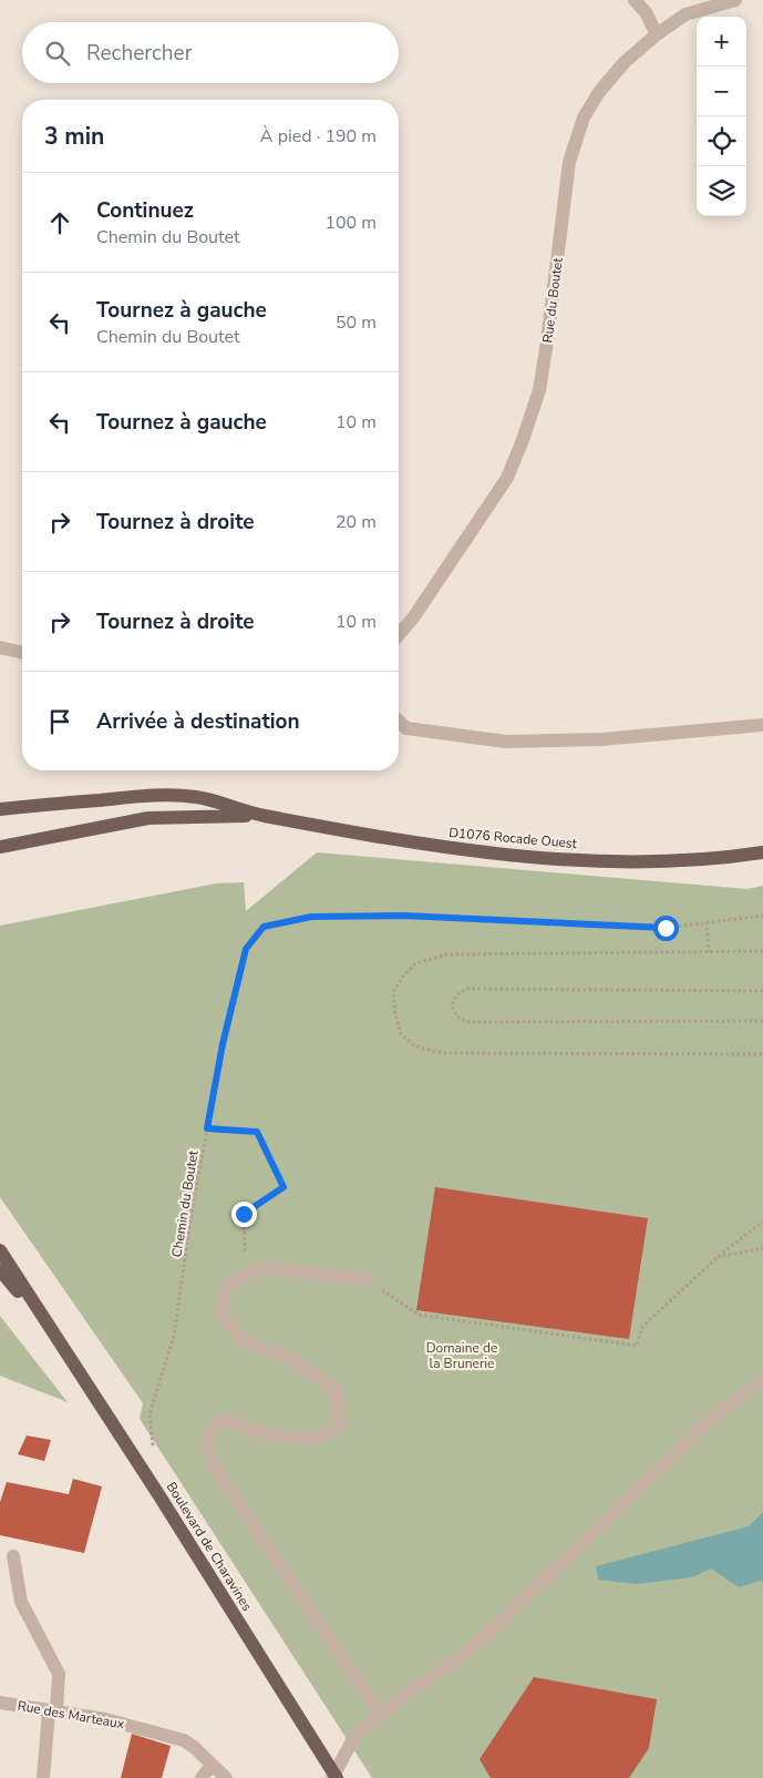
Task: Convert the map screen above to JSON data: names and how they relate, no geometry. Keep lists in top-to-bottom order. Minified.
{"streets":{"main road":["D1076 Rocade Ouest","Boulevard de Charavines"],"street":["Rue du Boutet","Rue des Marteaux"],"path":["Chemin du Boutet"]},"parks":["Domaine de la Brunerie"],"page":{"map_buttons":["+","−"],"search":"Rechercher","heading":["3 min","À pied · 190 m"],"list":[["Continuez","Chemin du Boutet","100 m"],["Tournez à gauche","Chemin du Boutet","50 m"],["Tournez à gauche","10 m"],["Tournez à droite","20 m"],["Tournez à droite","10 m"],"Arrivée à destination"]}}
